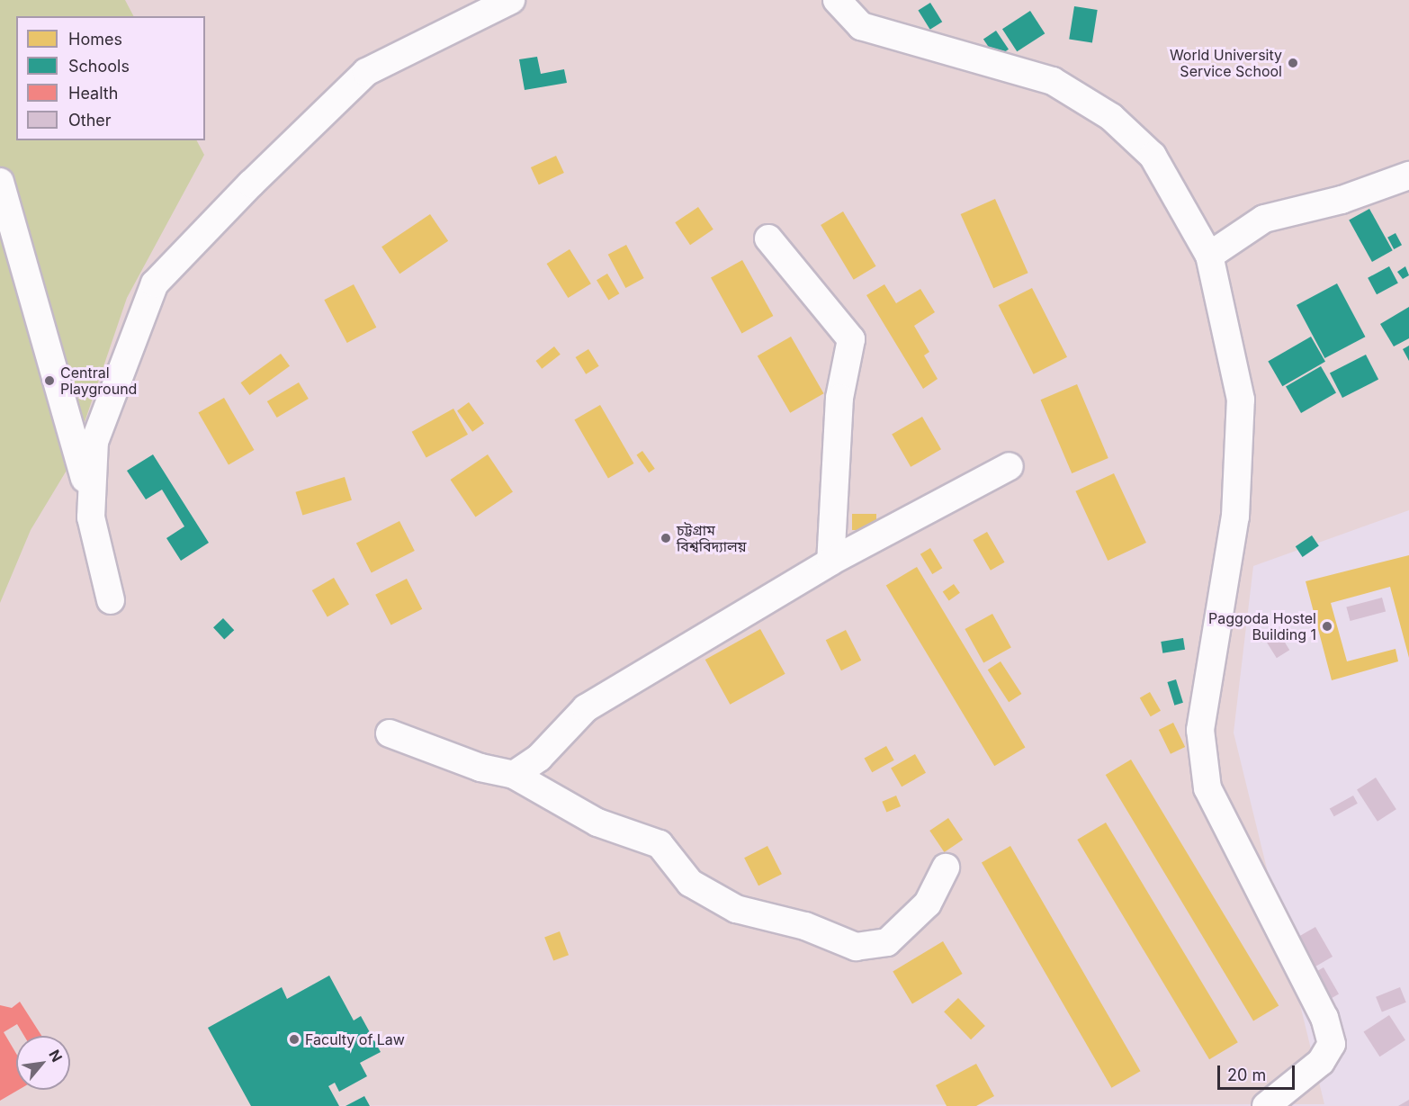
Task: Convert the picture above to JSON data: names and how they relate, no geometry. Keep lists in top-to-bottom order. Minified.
{"places":["World University Service School","Central Playground","চট্টগ্রাম বিশ্ববিদ্যালয়","Paggoda Hostel Building 1","Faculty of Law"],"legend":["Homes","Schools","Health","Other"],"scale_bar":"20 m","north":"top right"}
